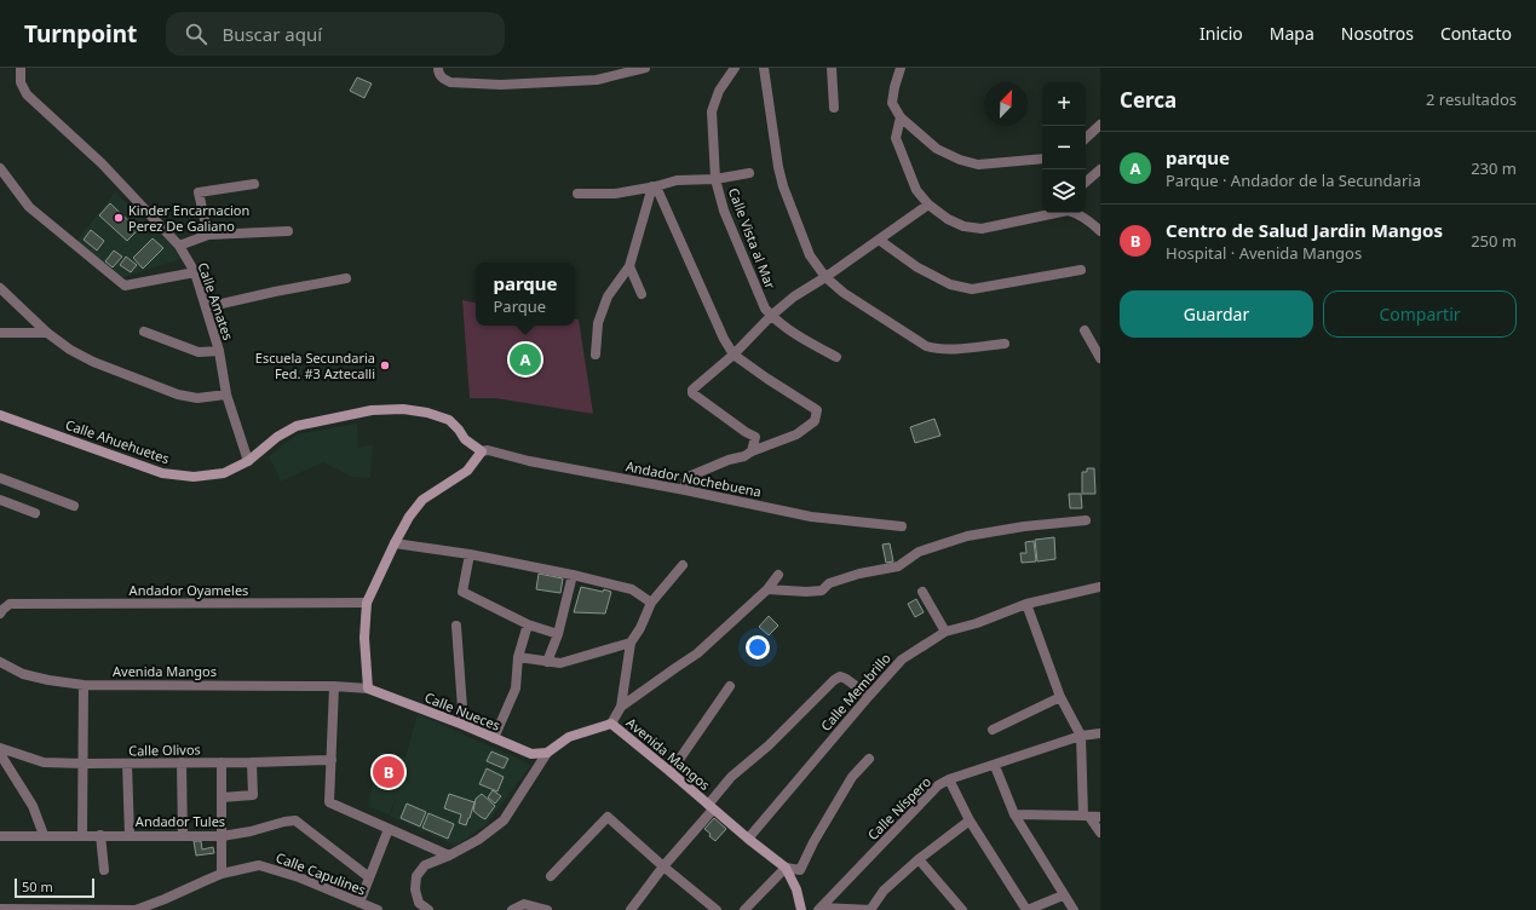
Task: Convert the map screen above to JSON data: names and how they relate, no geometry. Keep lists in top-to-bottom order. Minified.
{"streets":{"main road":["Calle Ahuehuetes","Avenida Mangos","Calle Nueces"],"street":["Calle Vista al Mar","Calle Amates","Andador Nochebuena","Andador Oyameles","Calle Membrillo","Calle Olivos","Calle Níspero","Andador Tules","Calle Capulines"]},"crossings":[["Calle Amates","Calle Ahuehuetes"],["Calle Ahuehuetes","Andador Nochebuena"],["Avenida Mangos","Calle Membrillo"],["Avenida Mangos","Calle Nueces"]],"places":["Kinder Encarnacion Perez De Galiano","Escuela Secundaria Fed. #3 Aztecalli"],"scale_bar":"50 m","north":"top right","page":{"header":"Turnpoint","search":"Buscar aquí","nav":["Inicio","Mapa","Nosotros","Contacto"],"heading":["Cerca","2 resultados"],"map_buttons":["+","−"],"list":[{"mark":"A","name":"parque","note":"Parque · Andador de la Secundaria","value":"230 m"},{"mark":"B","name":"Centro de Salud Jardin Mangos","note":"Hospital · Avenida Mangos","value":"250 m"}],"popup":["parque","Parque"],"buttons":["Guardar","Compartir"],"pins":["A","B"],"scale":"50 m"}}
